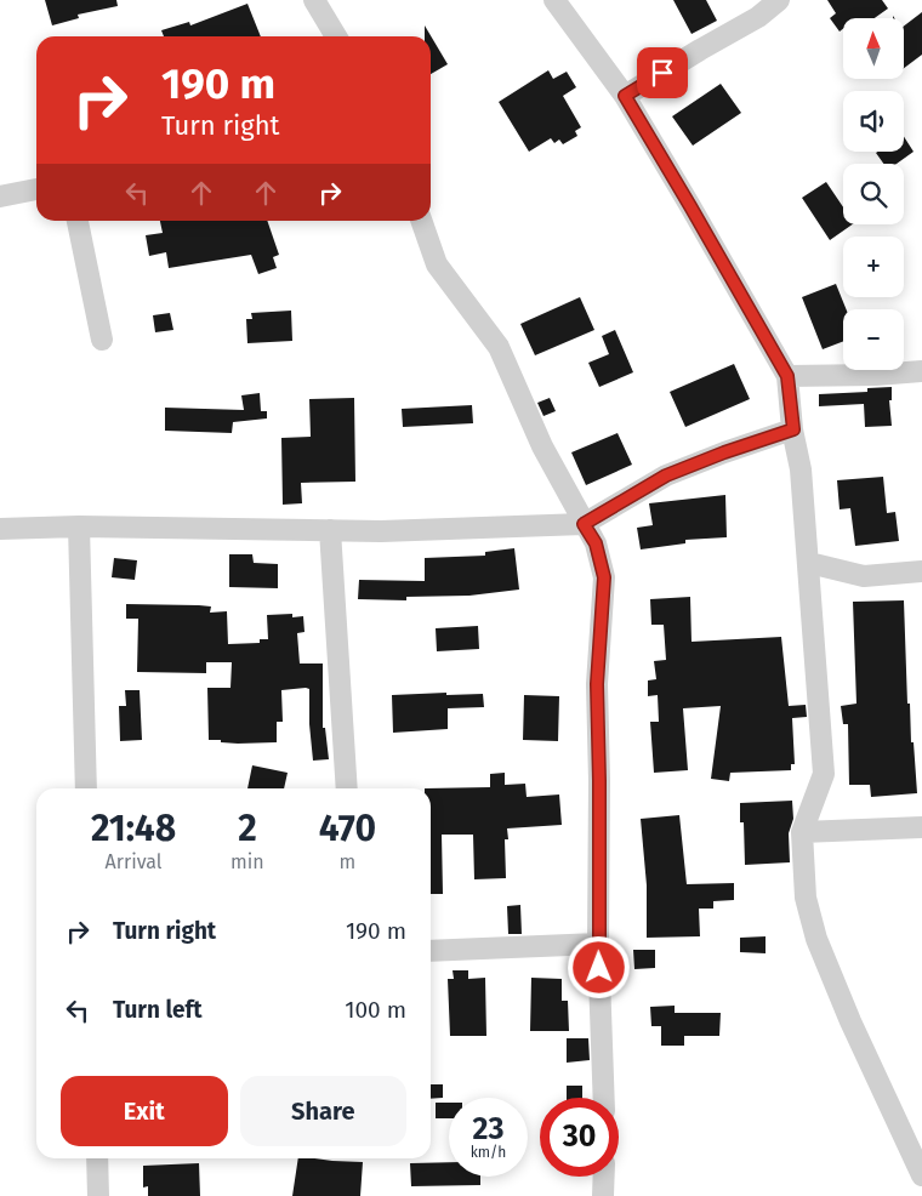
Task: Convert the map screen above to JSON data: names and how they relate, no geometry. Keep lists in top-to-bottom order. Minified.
{"north":"top","page":{"map_buttons":["+","−"],"turn":["190 m","Turn right"],"eta":["21:48","Arrival","2","min","470","m"],"list":[{"name":"Turn right","value":"190 m"},{"name":"Turn left","value":"100 m"}],"buttons":["Exit","Share"],"speed":"23 km/h","limit":"30"}}
